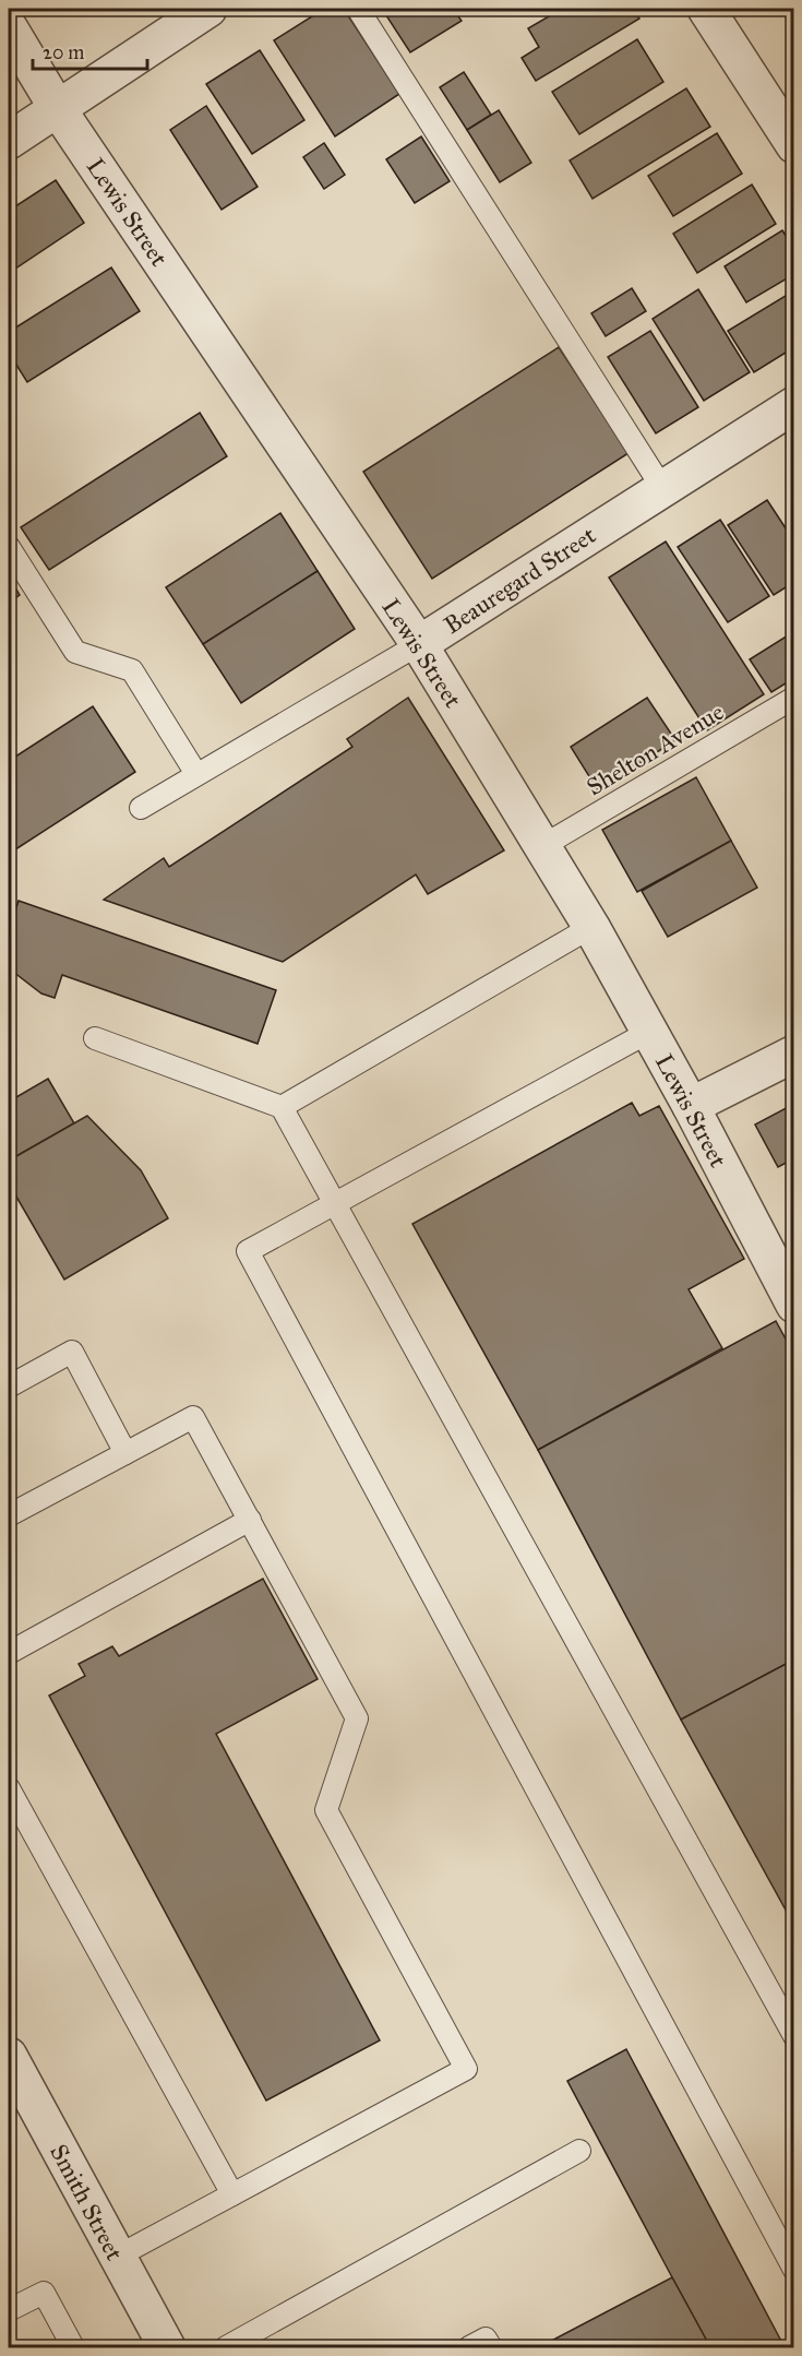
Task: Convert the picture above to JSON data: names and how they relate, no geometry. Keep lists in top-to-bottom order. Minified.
{"streets":{"street":["Lewis Street","Beauregard Street","Smith Street"],"lane":["Shelton Avenue"]},"crossings":[["Lewis Street","Beauregard Street"],["Lewis Street","Shelton Avenue"]],"scale_bar":"20 m"}
